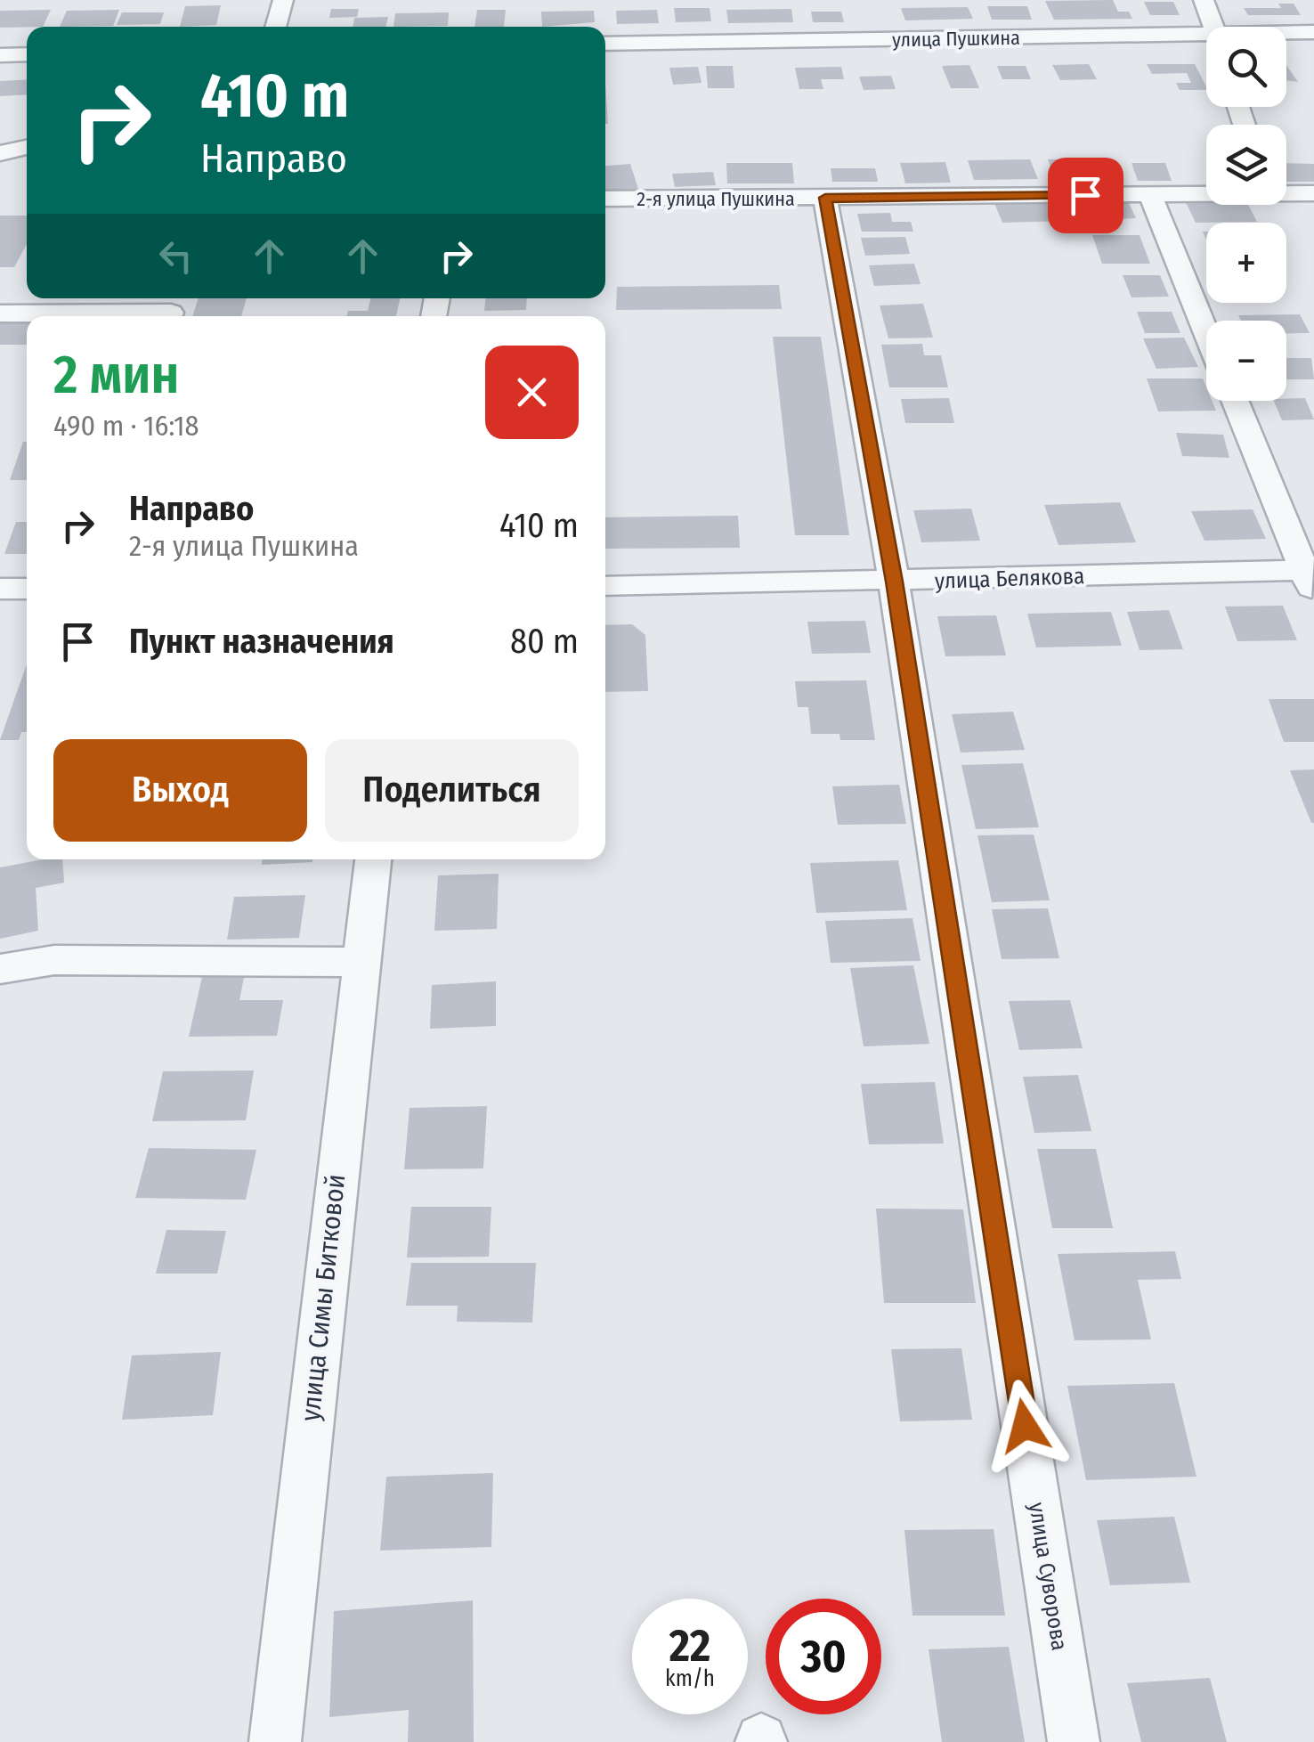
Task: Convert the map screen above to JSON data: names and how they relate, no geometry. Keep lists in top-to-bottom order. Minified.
{"streets":{"street":["улица Пушкина","2-я улица Пушкина","улица Белякова","улица Симы Битковой","улица Суворова"]},"crossings":[["2-я улица Пушкина","улица Суворова"],["улица Белякова","улица Суворова"]],"page":{"map_buttons":["+","−"],"turn":["410 m","Направо"],"heading":["2 мин","490 m · 16:18"],"list":[{"name":"Направо","note":"2-я улица Пушкина","value":"410 m"},{"name":"Пункт назначения","value":"80 m"}],"buttons":["Выход","Поделиться"],"speed":"22 km/h","limit":"30"}}
